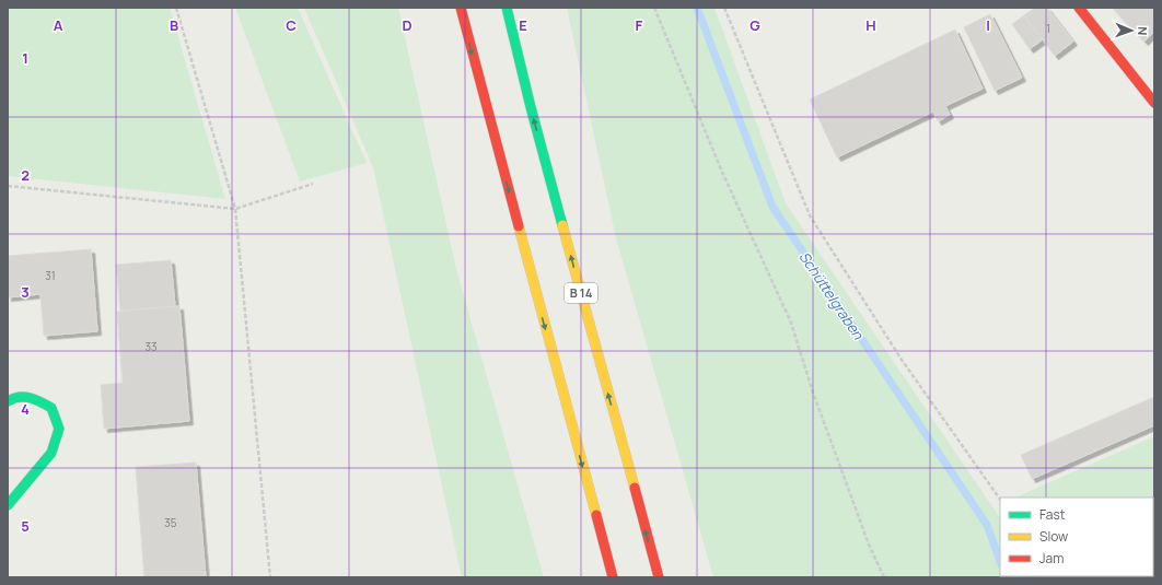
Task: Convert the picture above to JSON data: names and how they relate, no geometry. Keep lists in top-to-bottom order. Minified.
{"streets":{"main road":["B 14"]},"water":["Schüttelgraben"],"house_numbers":["1","31","33","35"],"legend":["Fast","Slow","Jam"],"north":"right","grid":{"columns":["A","B","C","D","E","F","G","H","I"],"rows":["1","2","3","4","5"]}}
